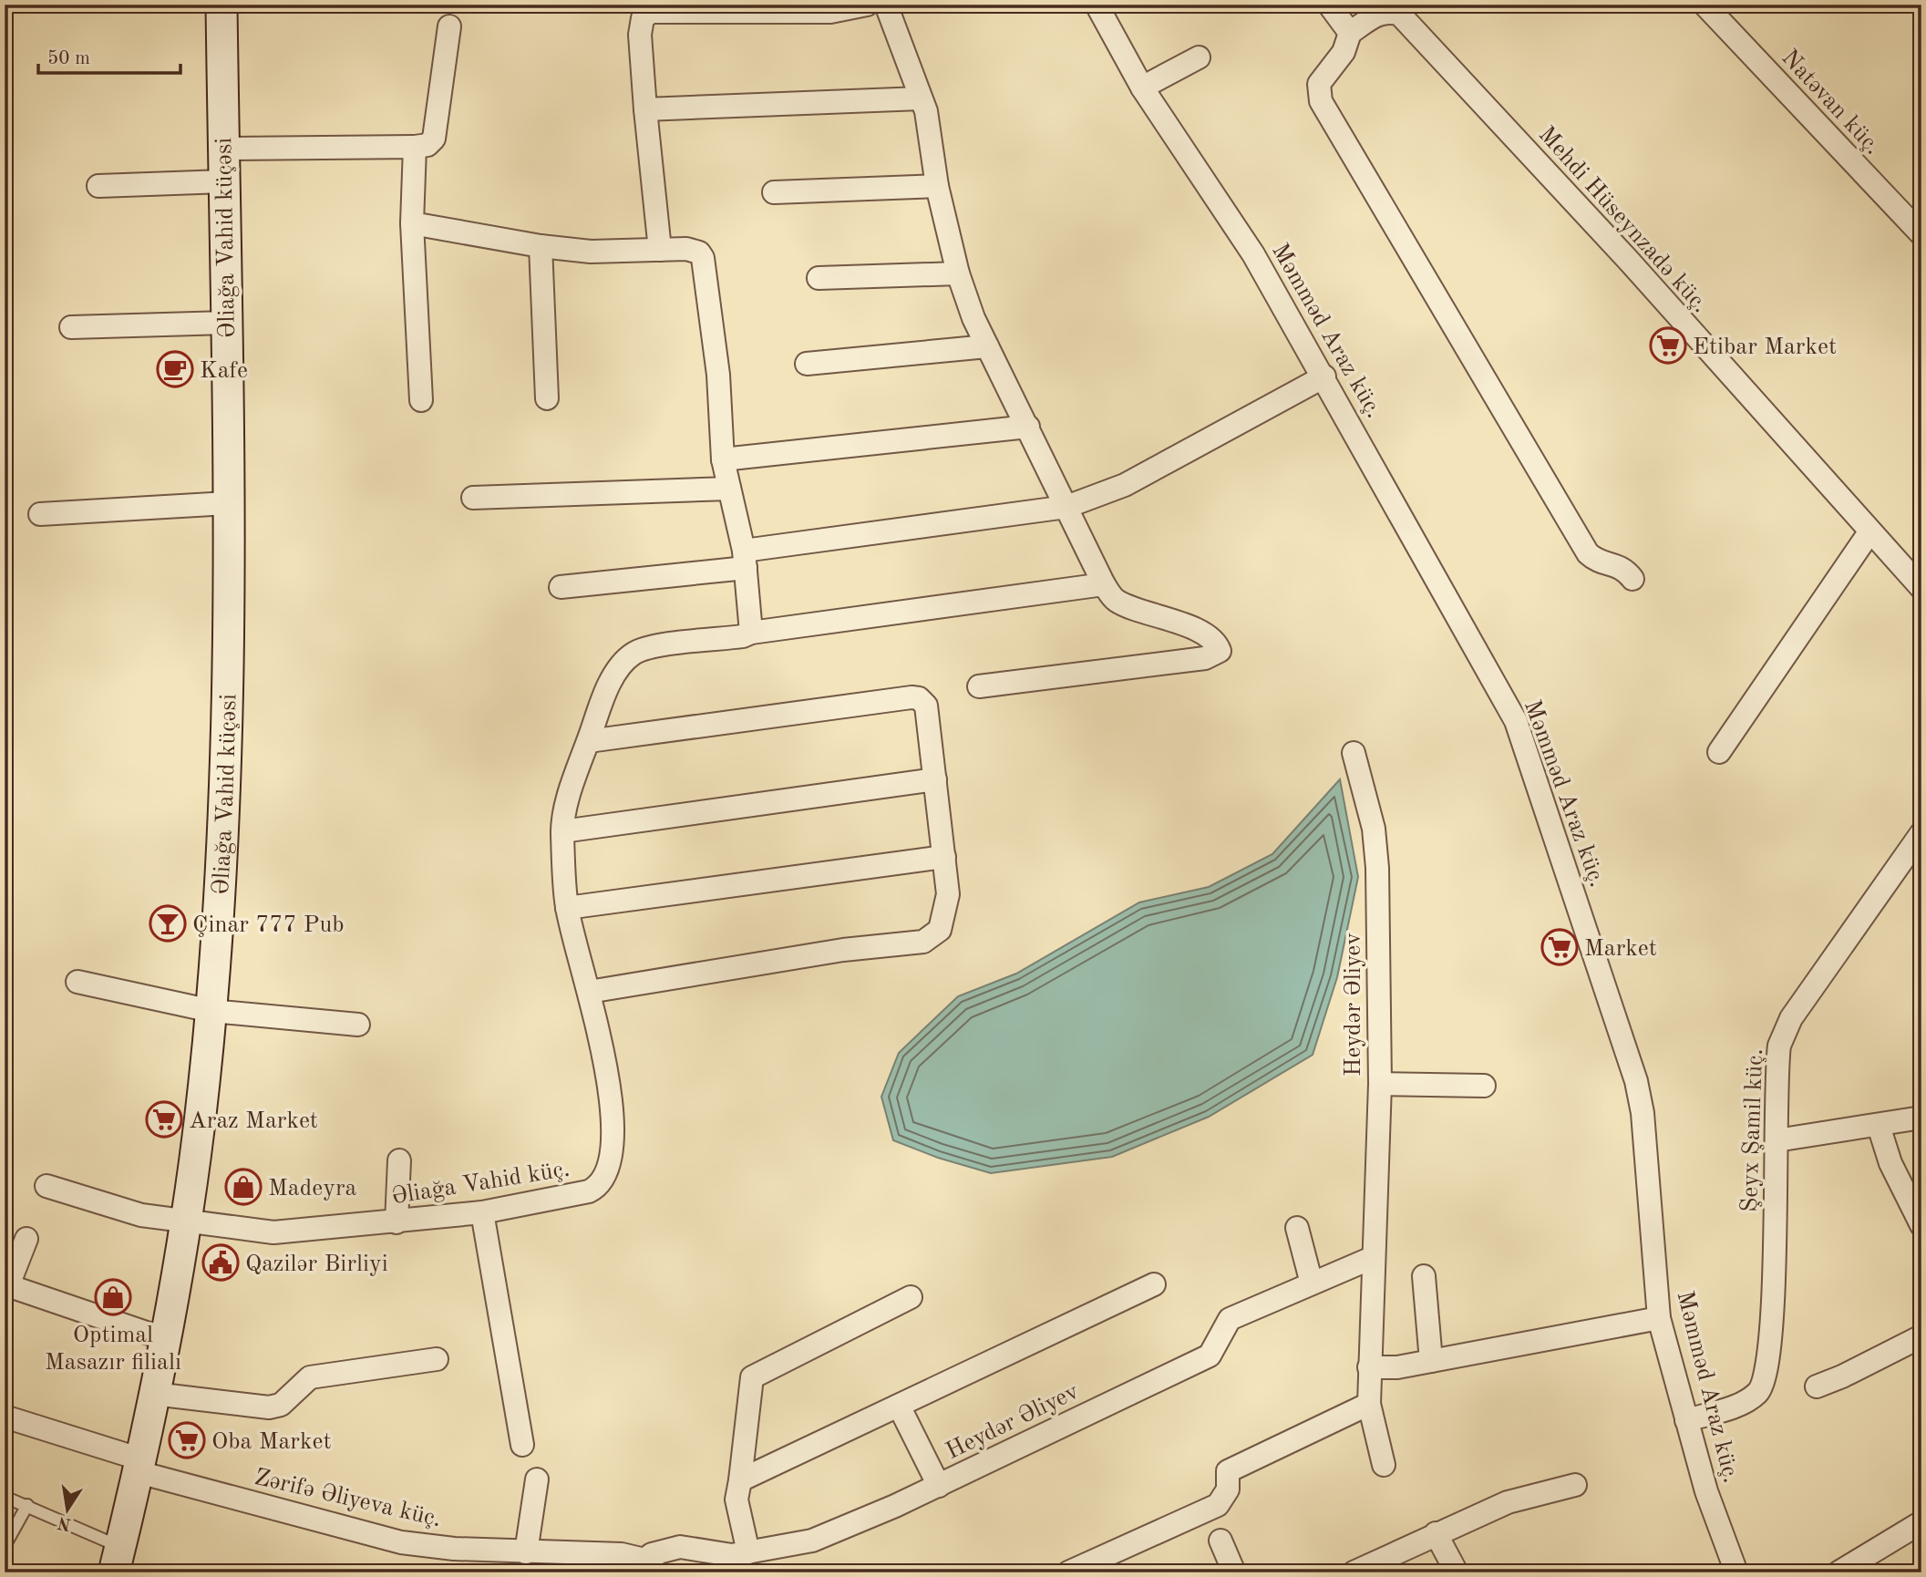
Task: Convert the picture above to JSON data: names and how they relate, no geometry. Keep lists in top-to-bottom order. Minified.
{"streets":{"main road":["Əliağa Vahid küçəsi"],"street":["Natəvan küç.","Mehdi Hüseynzadə küç.","Məmməd Araz küç.","Heydər Əliyev","Şeyx Şamil küç.","Əliağa Vahid küç.","Zərifə Əliyeva küç."]},"crossings":[["Əliağa Vahid küçəsi","Əliağa Vahid küç."],["Əliağa Vahid küçəsi","Zərifə Əliyeva küç."],["Məmməd Araz küç.","Şeyx Şamil küç."],["Heydər Əliyev","Zərifə Əliyeva küç."]],"places":{"supermarket":["Etibar Market","Market","Araz Market","Oba Market"],"cafe":["Kafe"],"bar":["Çinar 777 Pub"],"shop":["Madeyra","Optimal Masazır filialı"],"public building":["Qazilər Birliyi"]},"scale_bar":"50 m","north":"bottom"}
